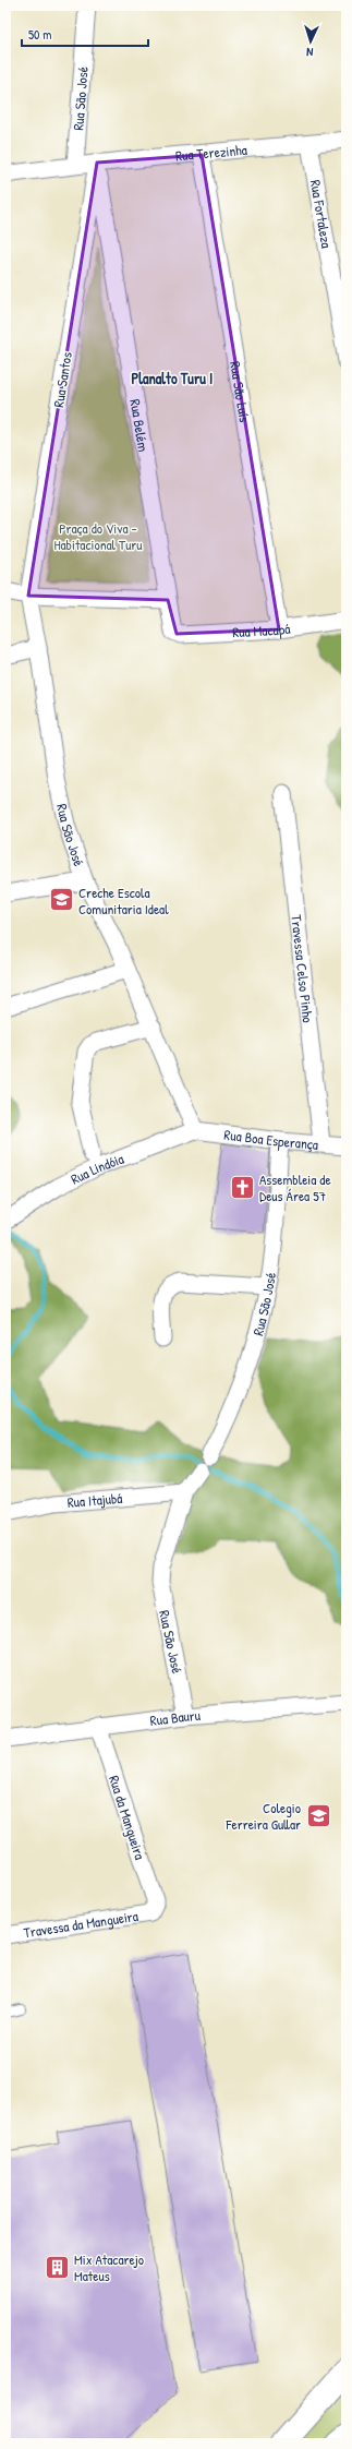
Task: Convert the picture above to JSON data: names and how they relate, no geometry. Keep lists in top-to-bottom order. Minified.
{"streets":{"street":["Rua São José","Rua Terezinha","Rua Fortaleza","Rua Santos","Rua São Luís","Rua Belém","Rua Macapá","Travessa Celso Pinho","Rua Boa Esperança","Rua Lindóia","Rua Itajubá","Rua Bauru","Rua da Mangueira","Travessa da Mangueira"]},"crossings":[["Rua São José","Rua Terezinha"],["Rua São José","Rua Santos"],["Rua São José","Rua Boa Esperança"],["Rua São José","Rua Lindóia"],["Rua São José","Rua Itajubá"],["Rua São José","Rua Bauru"],["Rua Terezinha","Rua Fortaleza"],["Rua Terezinha","Rua Santos"],["Rua Terezinha","Rua São Luís"],["Rua Terezinha","Rua Belém"],["Rua Santos","Rua Belém"],["Rua São Luís","Rua Macapá"],["Rua Belém","Rua Macapá"],["Travessa Celso Pinho","Rua Boa Esperança"],["Rua Boa Esperança","Rua Lindóia"],["Rua Bauru","Rua da Mangueira"],["Rua da Mangueira","Travessa da Mangueira"]],"districts":["Planalto Turu I"],"parks":["Praça do Viva - Habitacional Turu"],"places":{"school or university":["Creche Escola Comunitaria Ideal","Colegio Ferreira Gullar"],"church":["Assembleia de Deus Área 57"],"building":["Mix Atacarejo Mateus"]},"scale_bar":"50 m","north":"bottom"}
